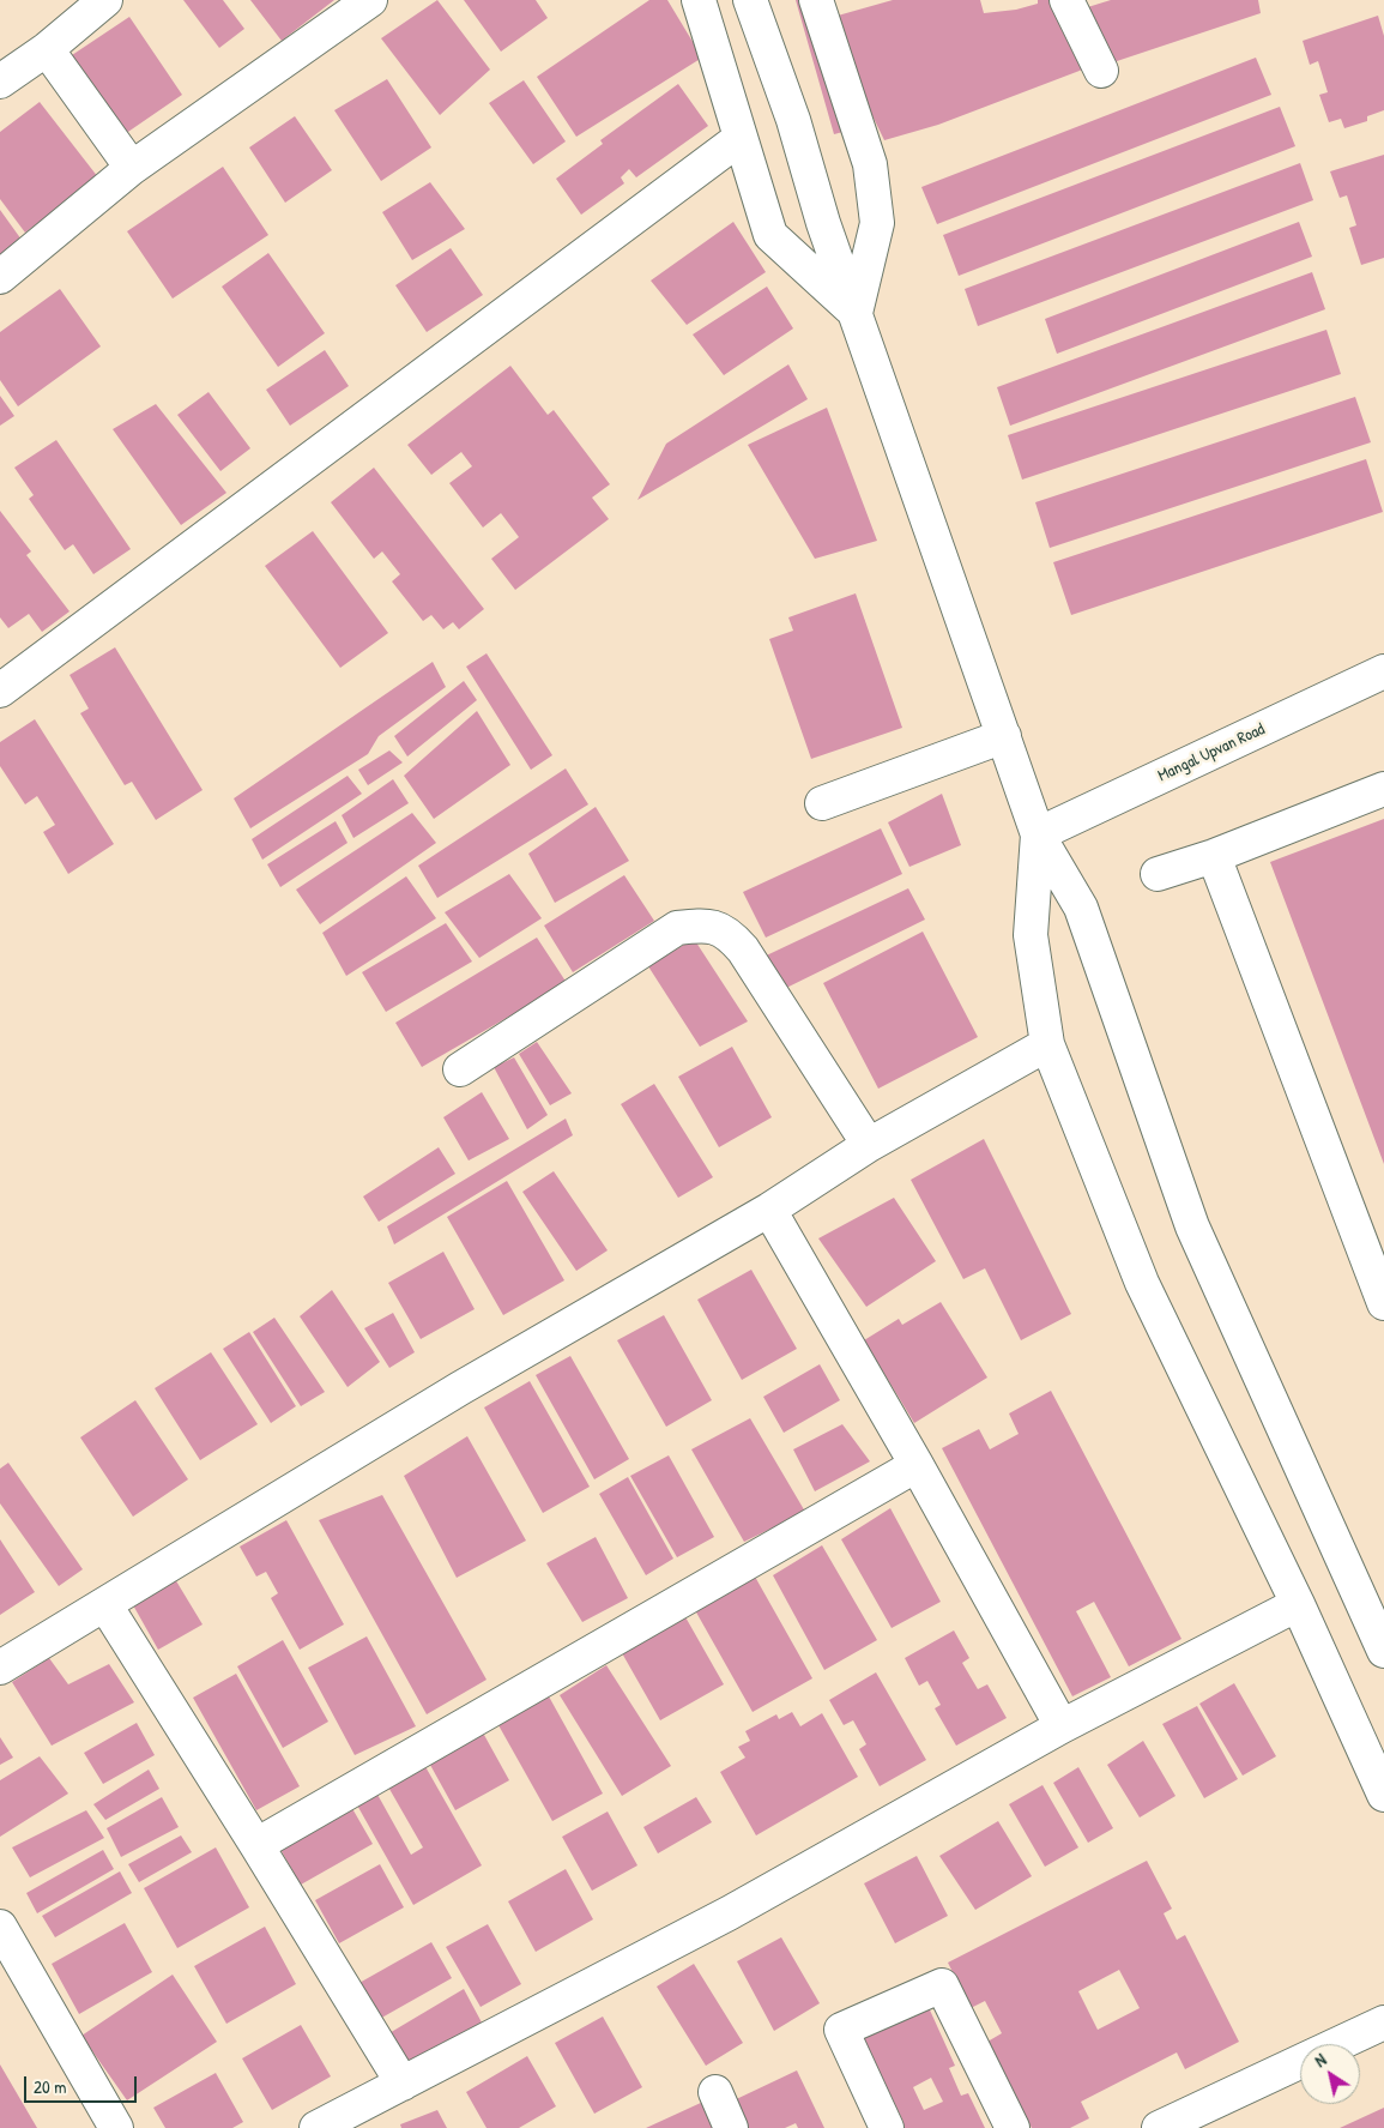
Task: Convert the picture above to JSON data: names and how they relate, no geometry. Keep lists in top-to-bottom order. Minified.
{"streets":{"street":["Mangal Upvan Road"]},"scale_bar":"20 m","north":"top left"}
